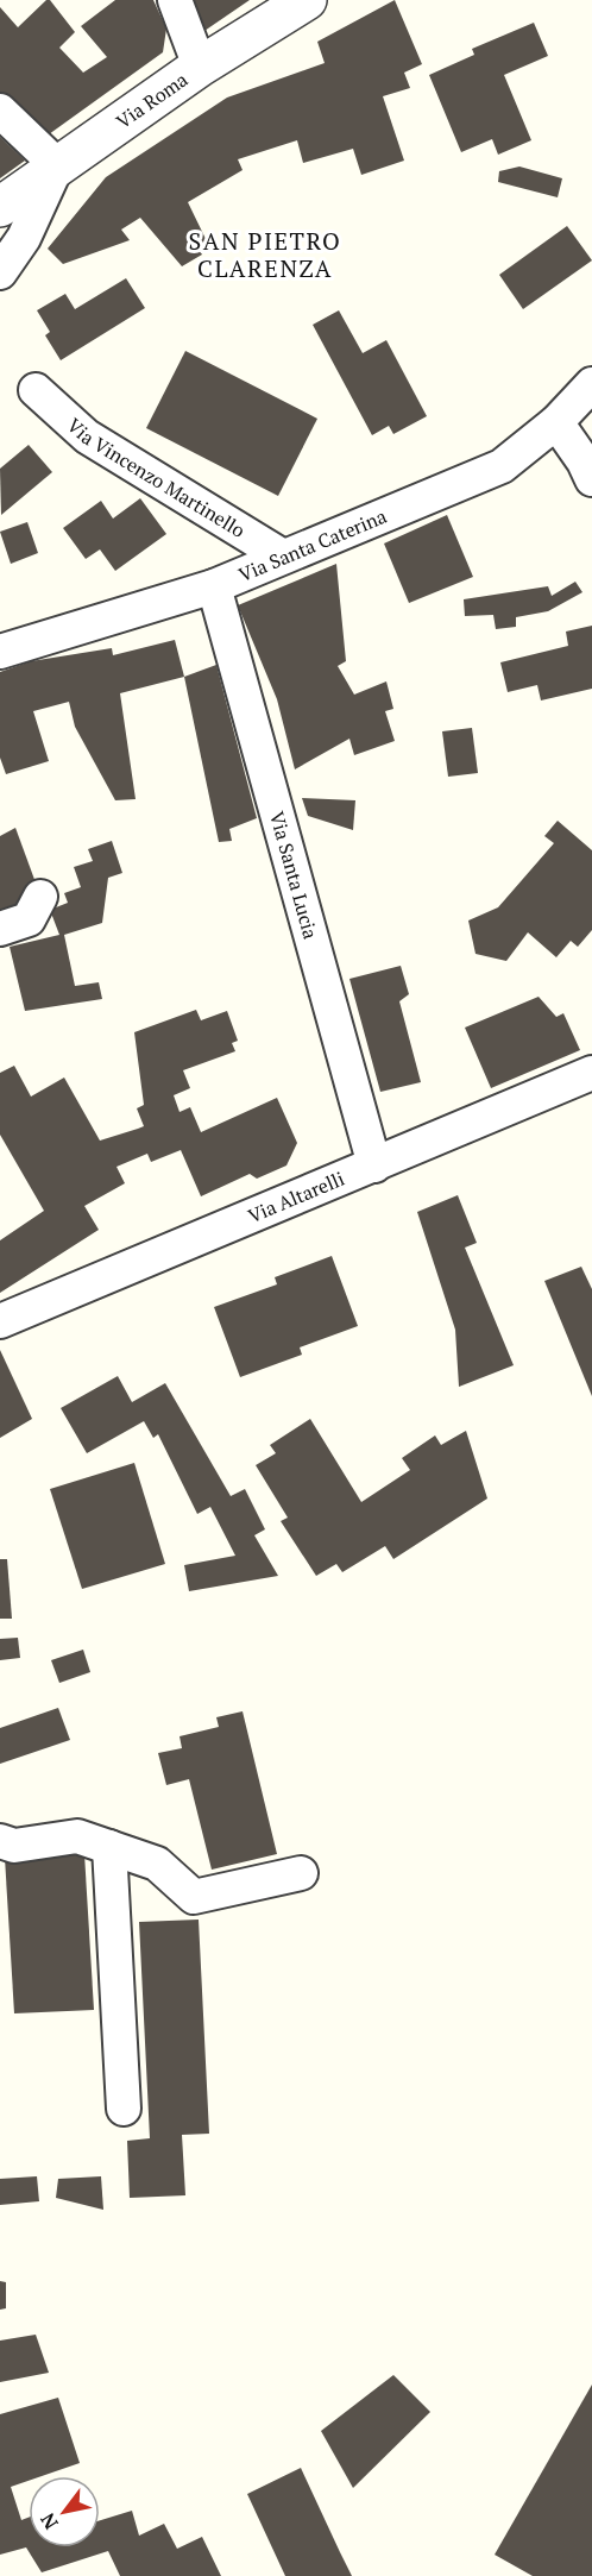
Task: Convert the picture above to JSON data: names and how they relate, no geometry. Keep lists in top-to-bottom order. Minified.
{"streets":{"street":["Via Roma","Via Vincenzo Martinello","Via Santa Caterina","Via Santa Lucia","Via Altarelli"]},"crossings":[["Via Vincenzo Martinello","Via Santa Caterina"],["Via Santa Caterina","Via Santa Lucia"],["Via Santa Lucia","Via Altarelli"]],"districts":["SAN PIETRO CLARENZA"],"north":"bottom left"}
